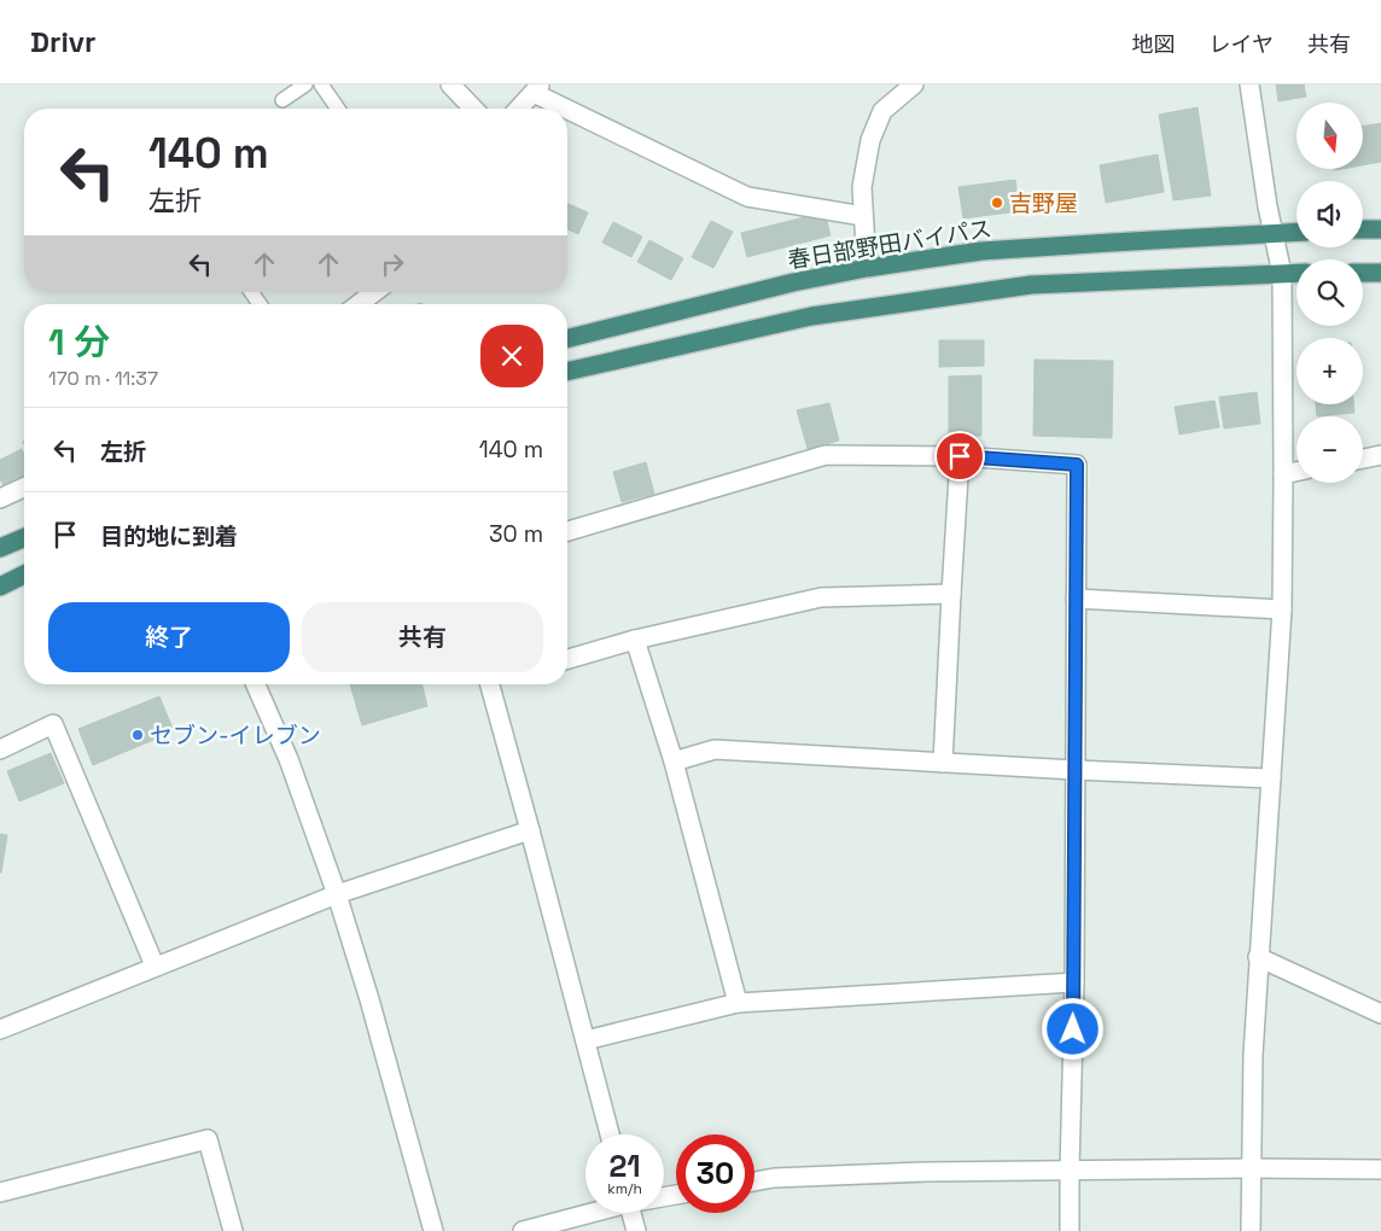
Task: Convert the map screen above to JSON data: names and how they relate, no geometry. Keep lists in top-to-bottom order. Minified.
{"streets":{"highway":["春日部野田バイパス"]},"places":["吉野屋","セブン-イレブン"],"north":"bottom","page":{"header":"Drivr","nav":["地図","レイヤ","共有"],"map_buttons":["+","−"],"turn":["140 m","左折"],"heading":["1 分","170 m · 11:37"],"list":[{"name":"左折","value":"140 m"},{"name":"目的地に到着","value":"30 m"}],"buttons":["終了","共有"],"speed":"21 km/h","limit":"30"}}
